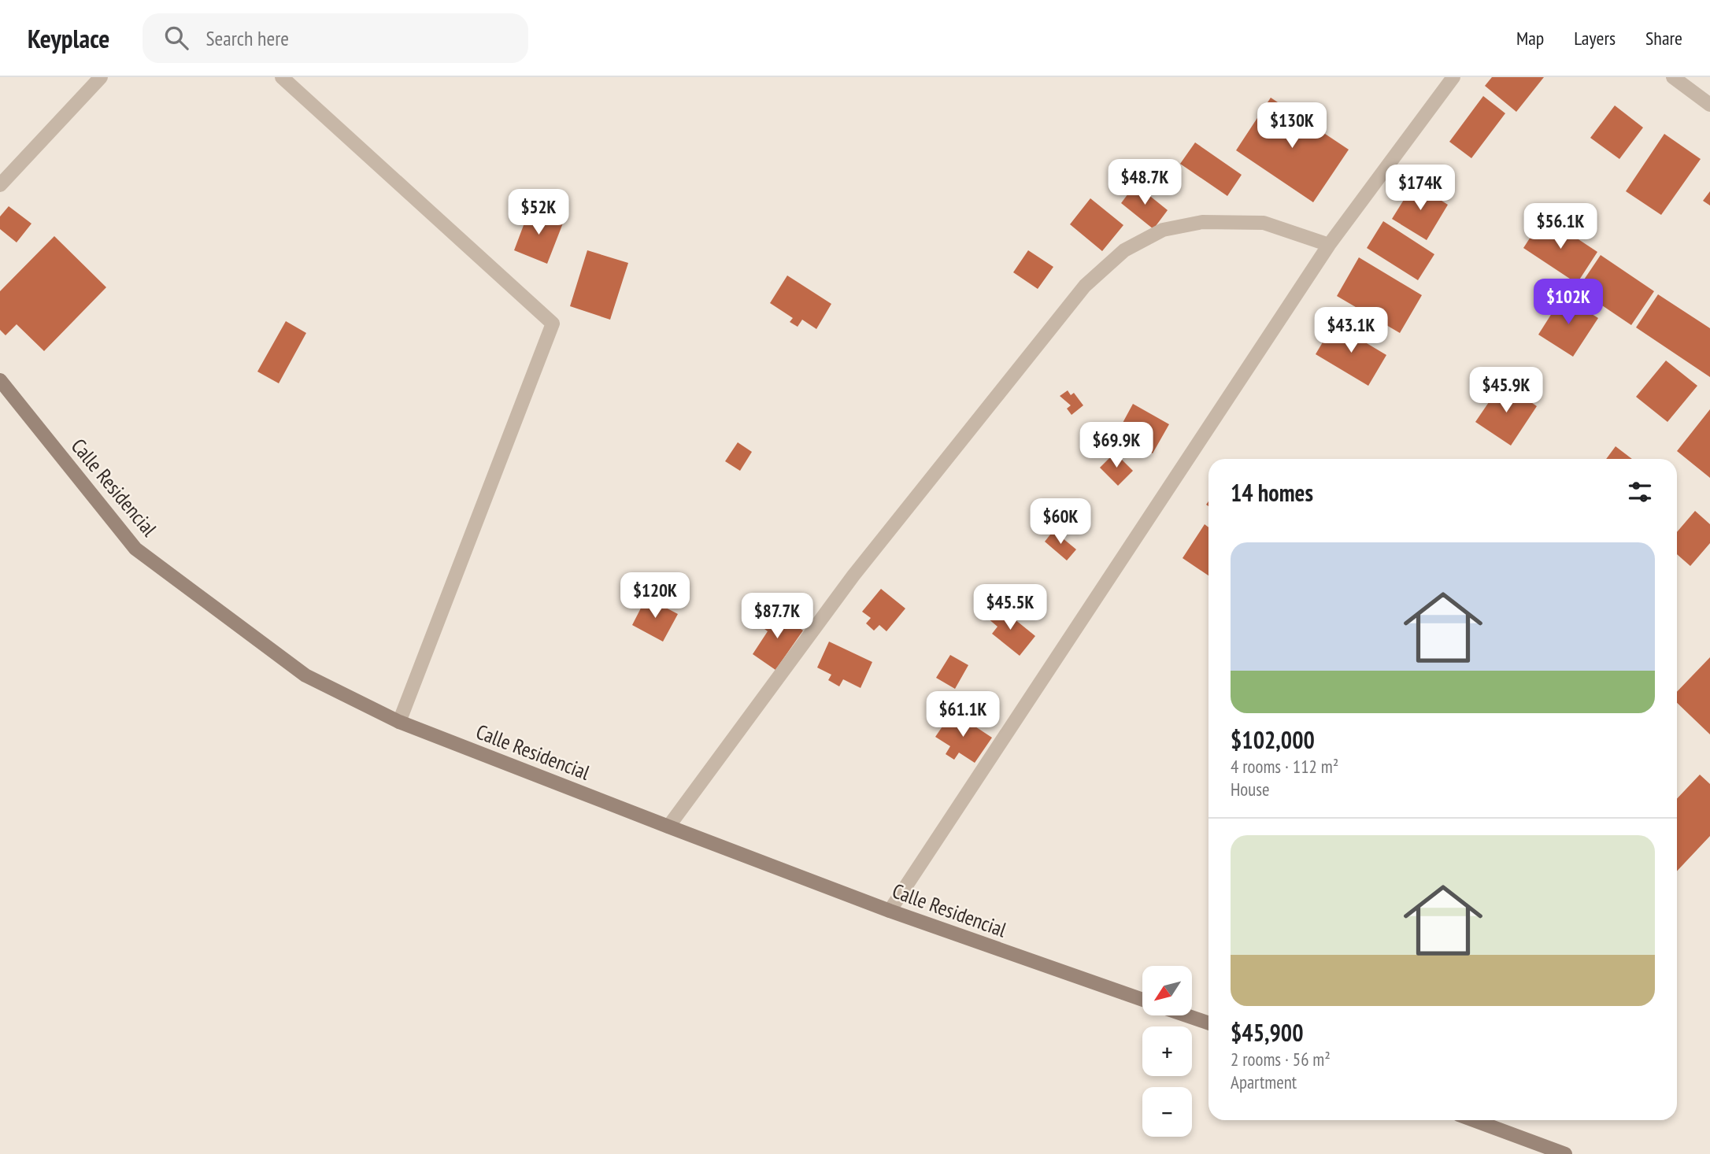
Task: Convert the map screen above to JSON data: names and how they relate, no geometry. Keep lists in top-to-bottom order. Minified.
{"streets":{"main road":["Calle Residencial"]},"north":"bottom left","page":{"header":"Keyplace","search":"Search here","nav":["Map","Layers","Share"],"price":["$130K","$48.7K","$174K","$52K","$56.1K","$102K","$43.1K","$45.9K","$69.9K","$60K","$120K","$45.5K","$87.7K","$61.1K"],"heading":"14 homes","list":[{"name":"$102,000","note":"4 rooms · 112 m² · House"},{"name":"$45,900","note":"2 rooms · 56 m² · Apartment"}],"map_buttons":["+","−"]}}
